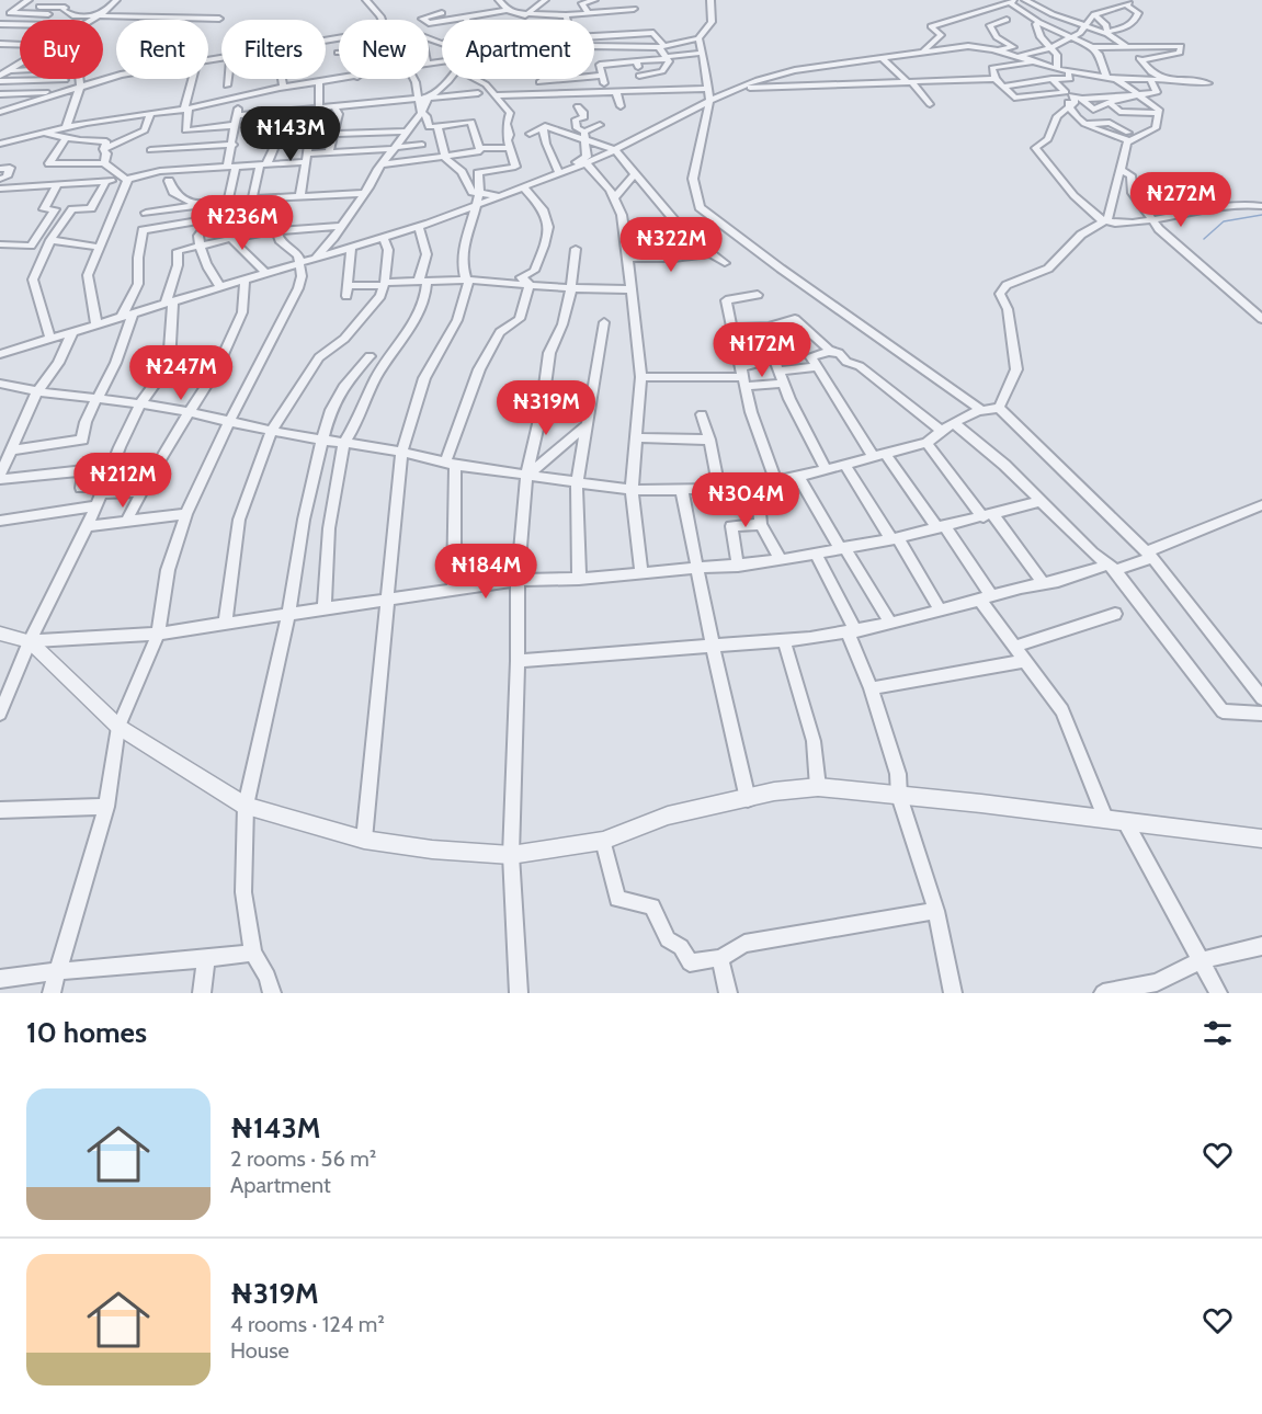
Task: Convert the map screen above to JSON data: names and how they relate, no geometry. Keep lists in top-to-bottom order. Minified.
{"page":{"chip":["Buy","Rent","Filters","New","Apartment"],"price":["₦143M","₦272M","₦236M","₦322M","₦172M","₦247M","₦319M","₦212M","₦304M","₦184M"],"heading":"10 homes","list":[{"name":"₦143M","note":"2 rooms · 56 m² · Apartment"},{"name":"₦319M","note":"4 rooms · 124 m² · House"}]}}
